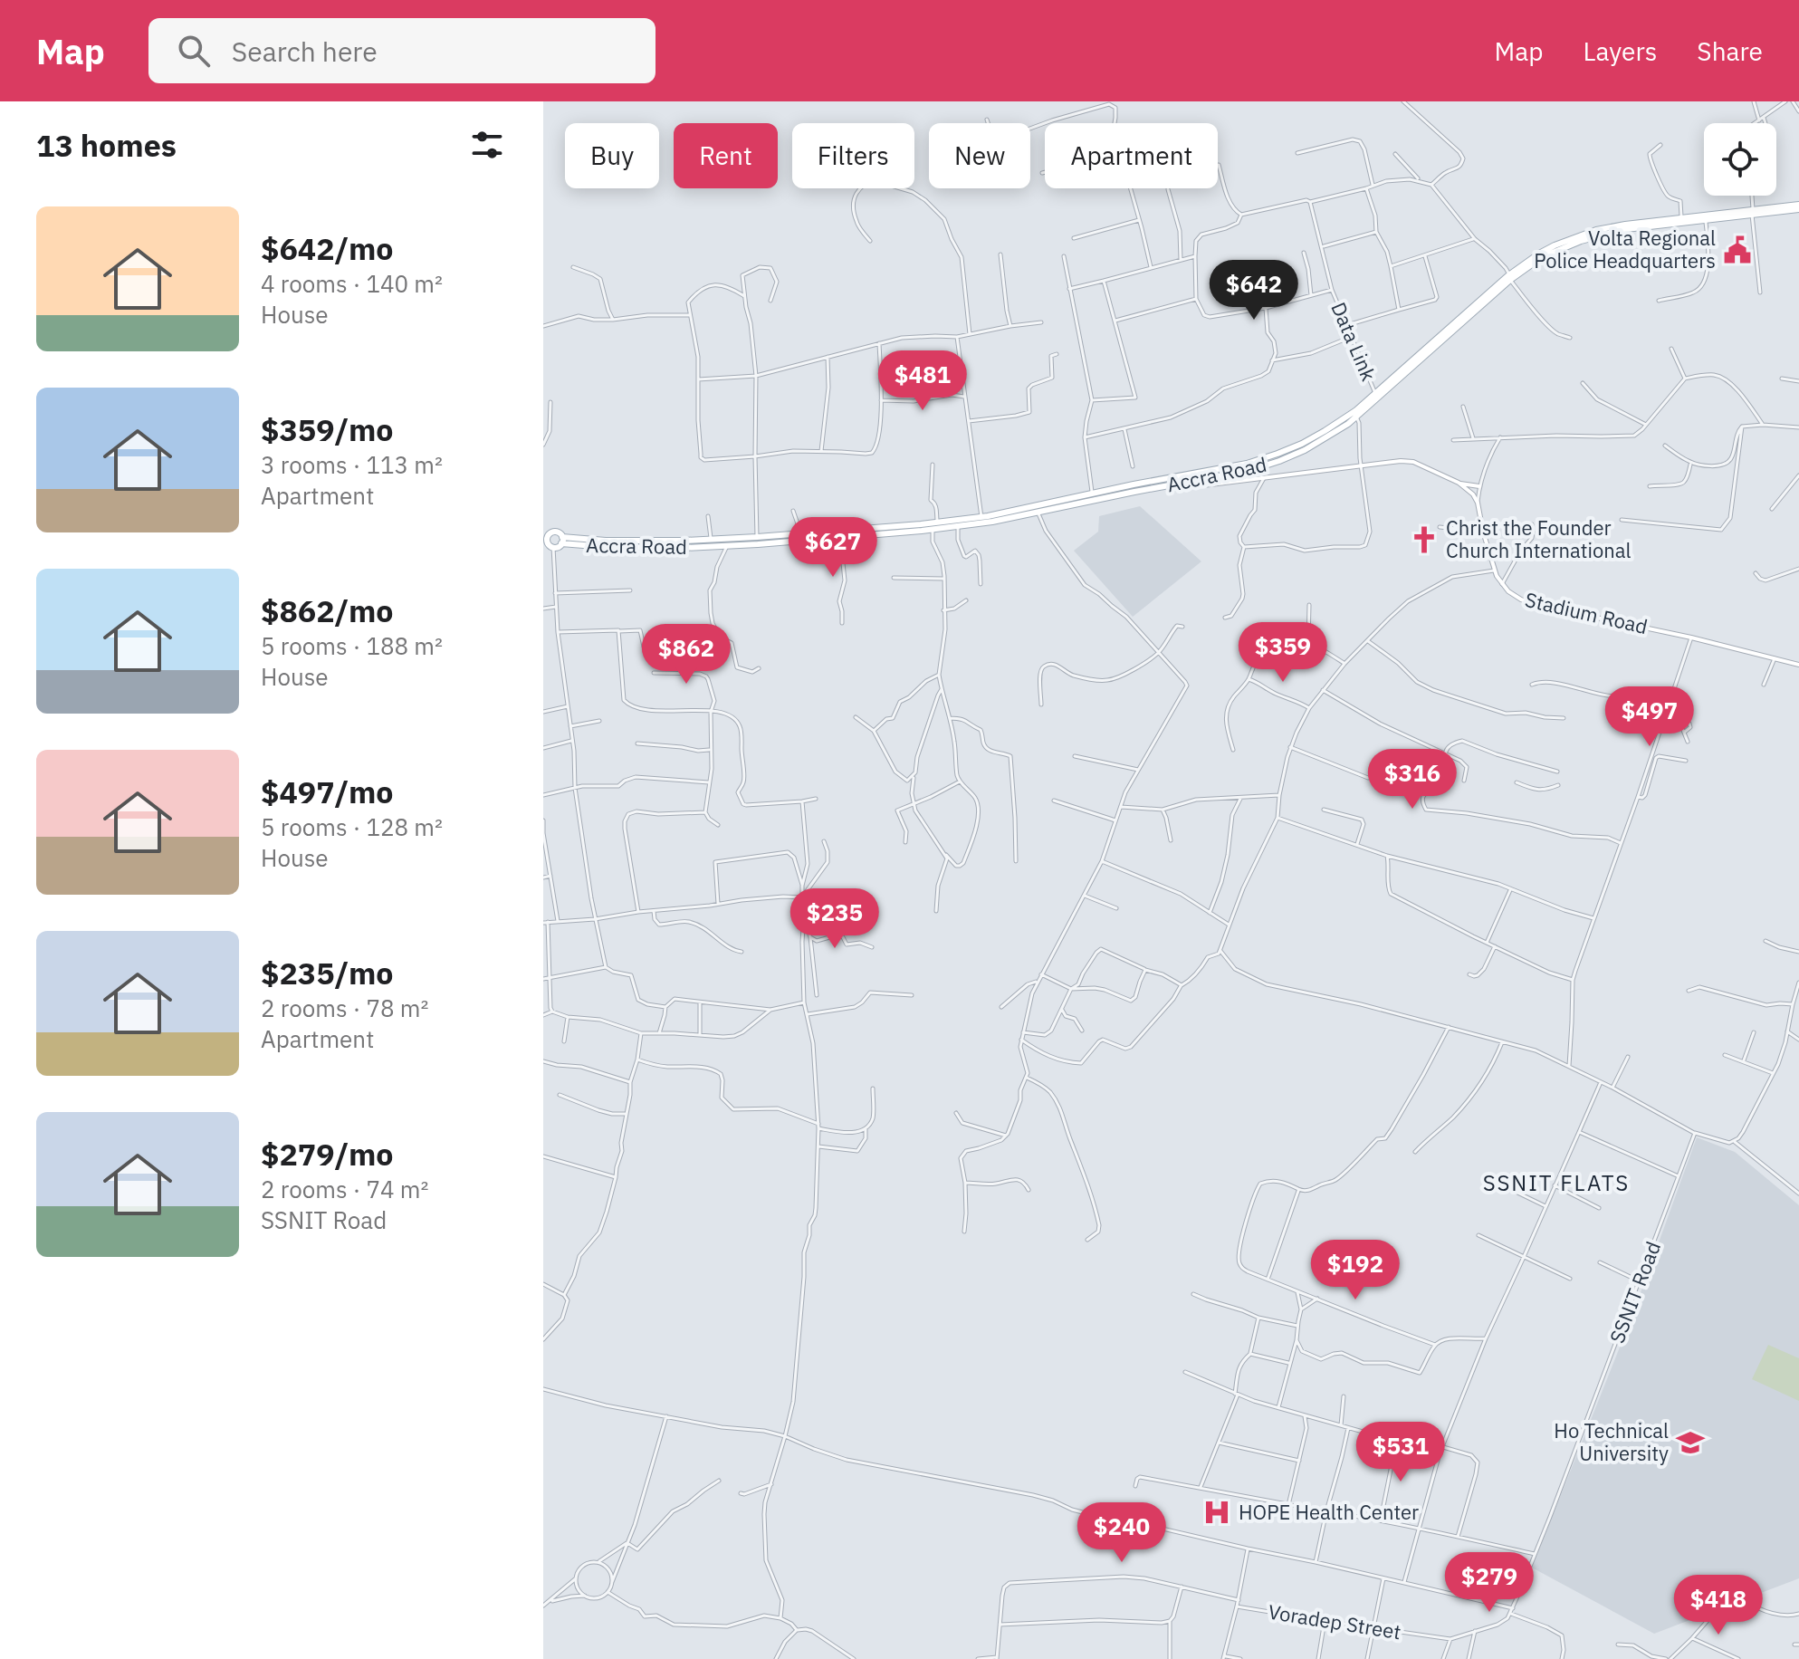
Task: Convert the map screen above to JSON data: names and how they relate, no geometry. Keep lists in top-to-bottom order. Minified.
{"streets":{"main road":["Accra Road","Stadium Road"],"street":["Data Link","SSNIT Road","Voradep Street"]},"crossings":[["Data Link","Accra Road"]],"districts":["SSNIT FLATS"],"places":{"public building":["Volta Regional Police Headquarters"],"church":["Christ the Founder Church International"],"school or university":["Ho Technical University"],"hospital":["HOPE Health Center"]},"page":{"header":"Map","search":"Search here","nav":["Map","Layers","Share"],"heading":"13 homes","chip":["Buy","Rent","Filters","New","Apartment"],"list":[{"name":"$642/mo","note":"4 rooms · 140 m² · House"},{"name":"$359/mo","note":"3 rooms · 113 m² · Apartment"},{"name":"$862/mo","note":"5 rooms · 188 m² · House"},{"name":"$497/mo","note":"5 rooms · 128 m² · House"},{"name":"$235/mo","note":"2 rooms · 78 m² · Apartment"},{"name":"$279/mo","note":"2 rooms · 74 m² · SSNIT Road"}],"price":["$642","$481","$627","$359","$862","$497","$316","$235","$192","$531","$240","$279","$418"]}}
